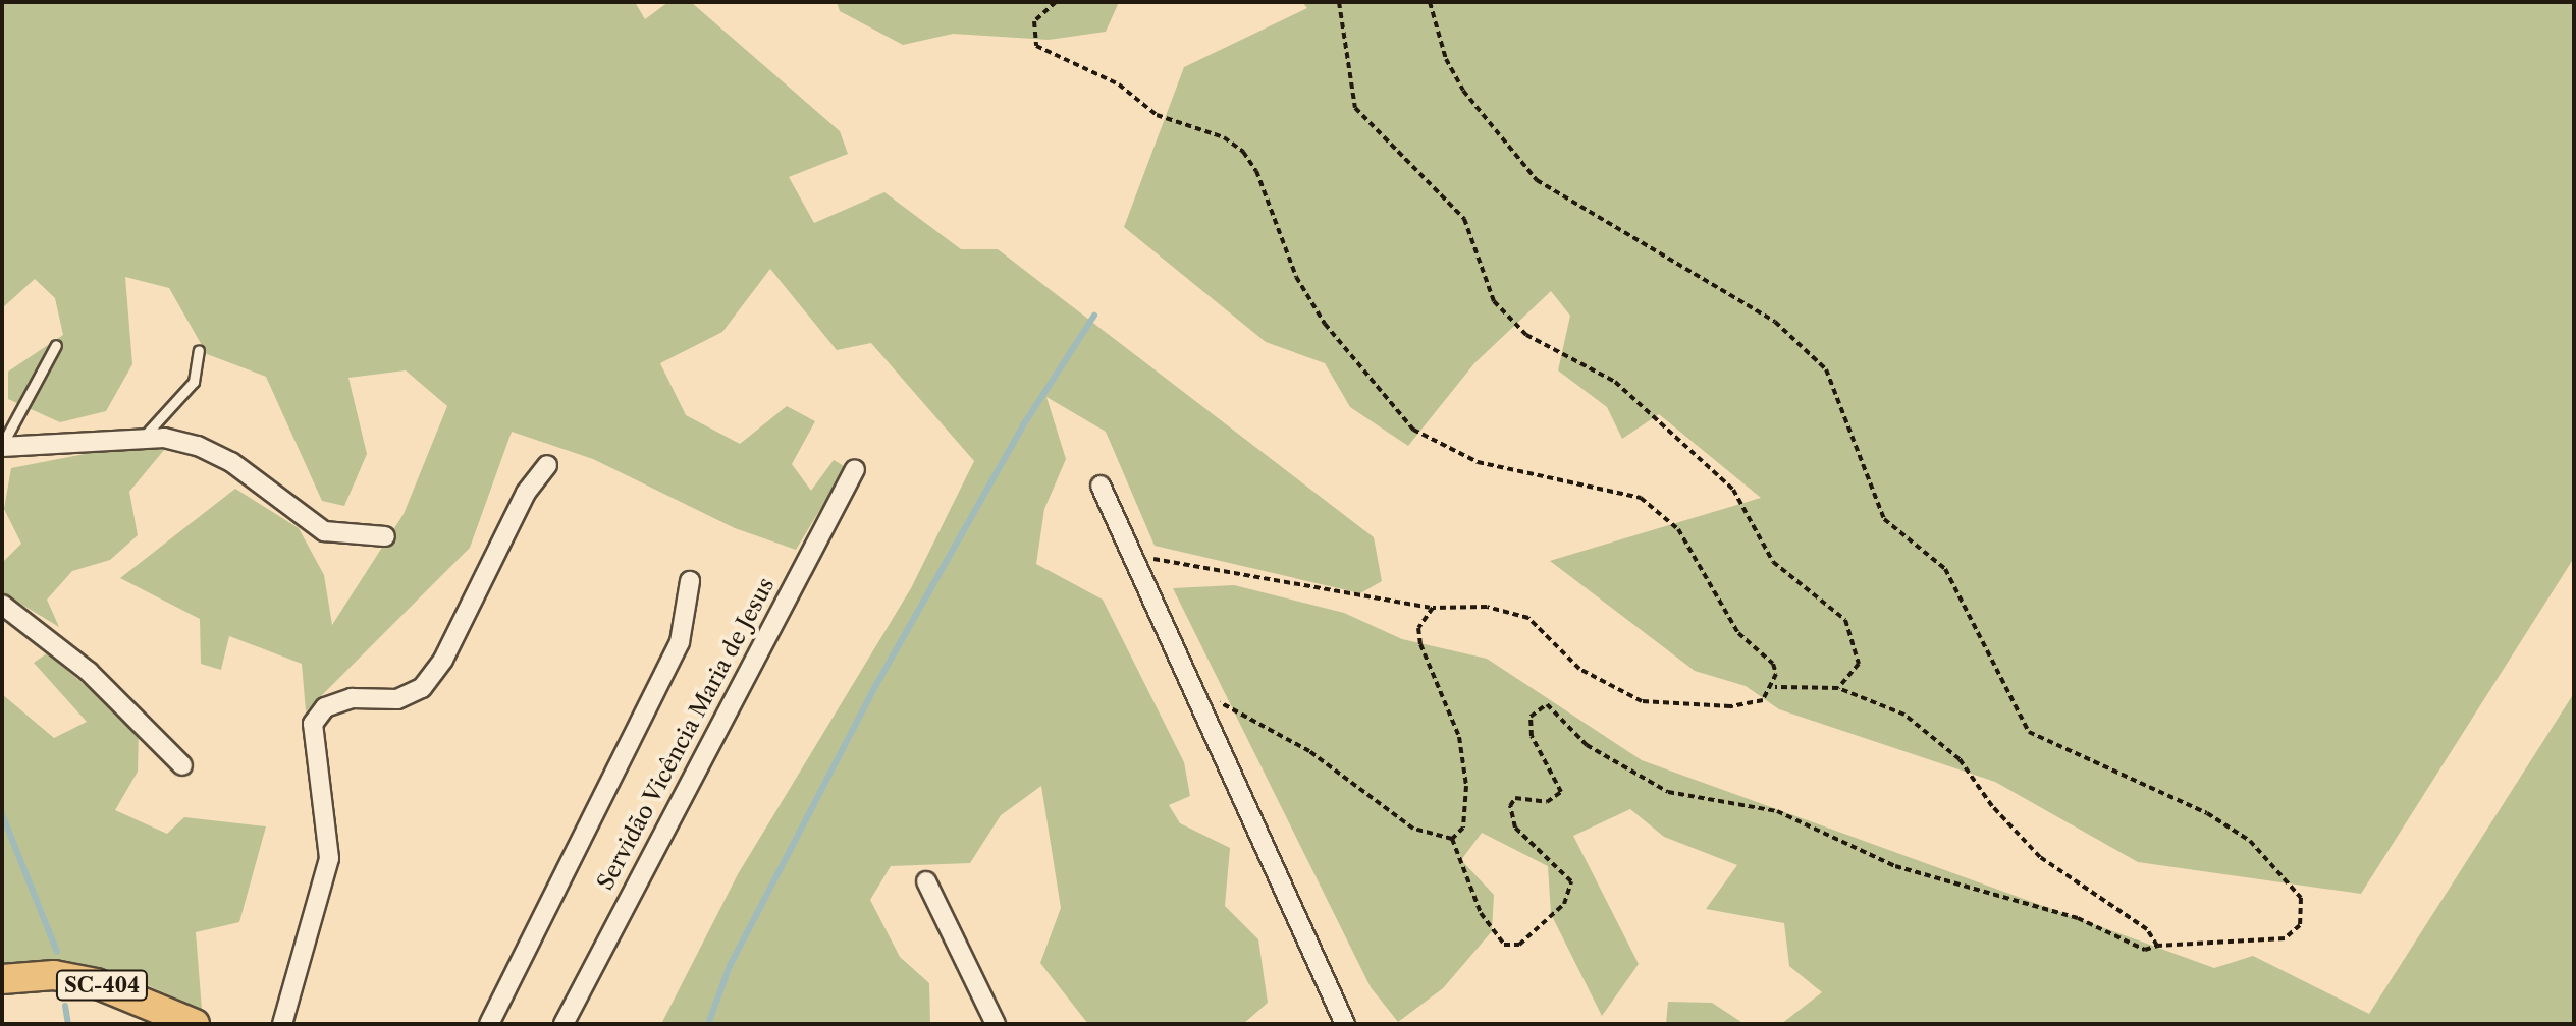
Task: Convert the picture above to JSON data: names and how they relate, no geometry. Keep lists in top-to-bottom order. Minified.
{"streets":{"main road":["SC-404"],"street":["Servidão Vicência Maria de Jesus"]}}
